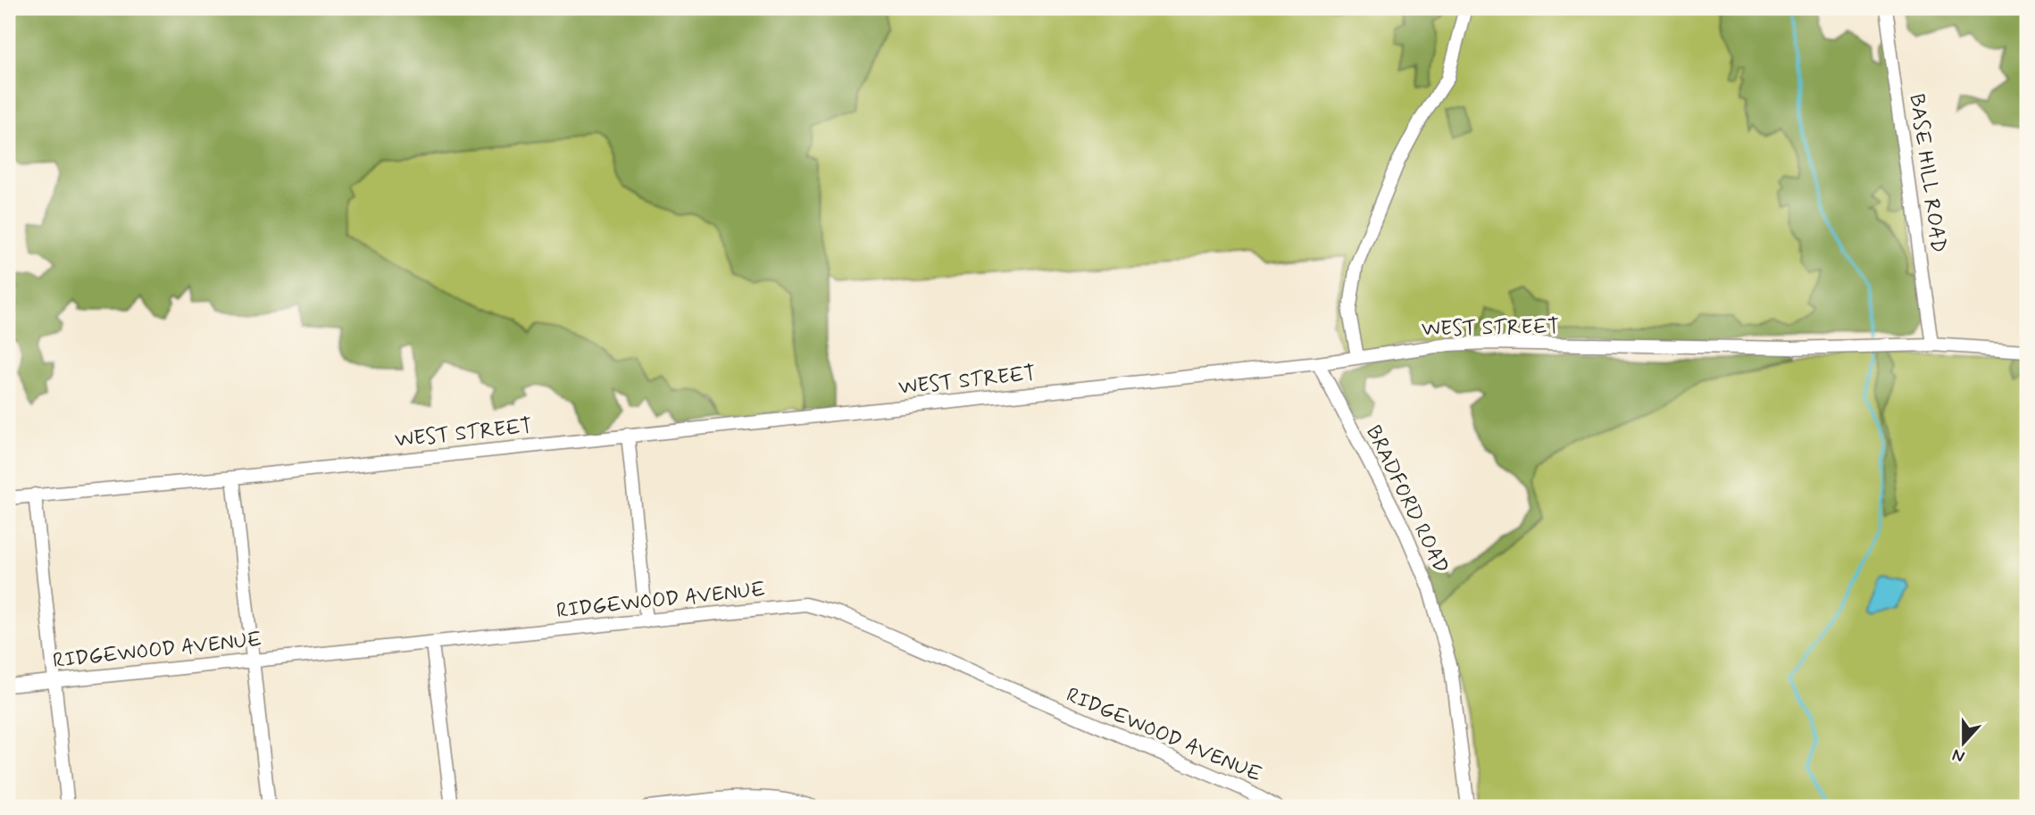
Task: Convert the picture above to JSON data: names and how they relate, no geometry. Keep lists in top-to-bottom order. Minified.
{"streets":{"street":["BASE HILL ROAD","WEST STREET","BRADFORD ROAD","RIDGEWOOD AVENUE"]},"crossings":[["BASE HILL ROAD","WEST STREET"],["WEST STREET","BRADFORD ROAD"]],"north":"bottom"}
